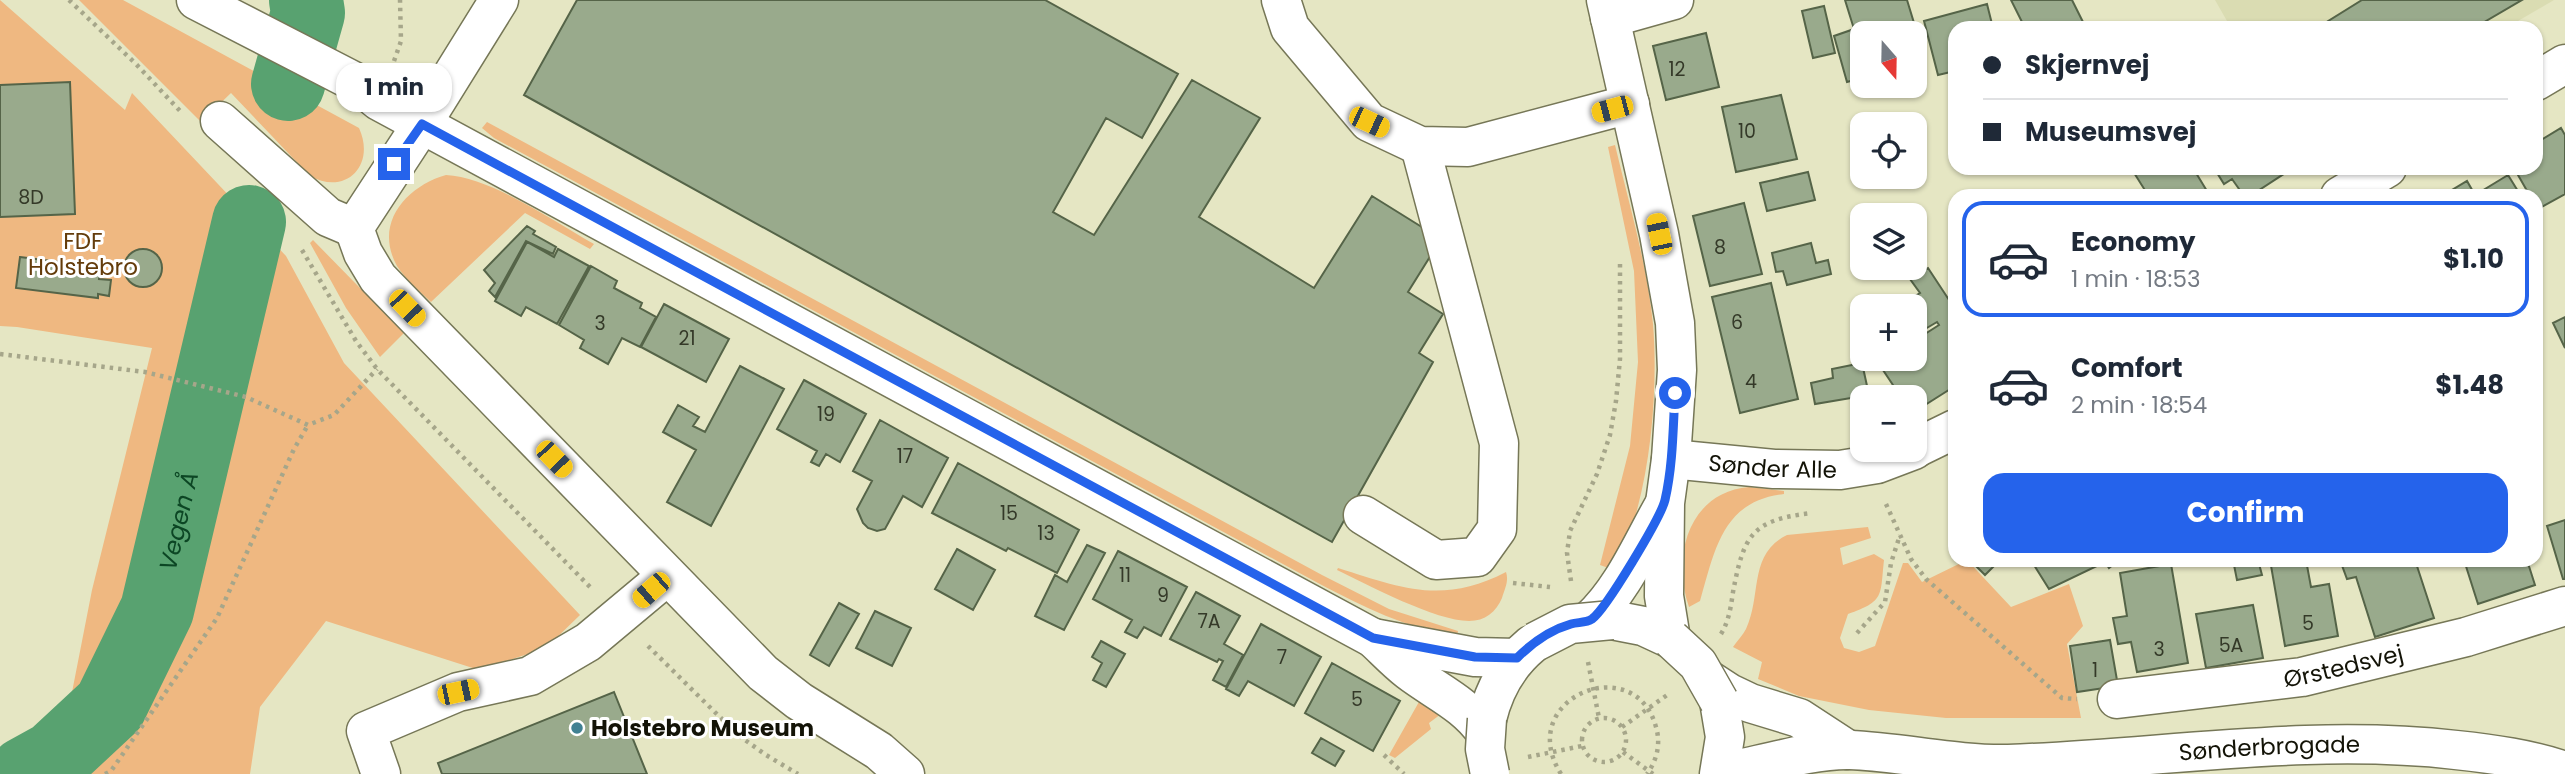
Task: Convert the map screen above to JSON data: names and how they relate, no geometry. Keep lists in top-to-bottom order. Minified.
{"streets":{"street":["Sønder Alle","Ørstedsvej","Sønderbrogade"]},"water":["Vegen Å"],"parks":["FDF Holstebro"],"places":["Holstebro Museum"],"house_numbers":["12","10","8D","8","6","3","21","4","19","17","15","13","11","9","7A","5","5A","3","7","1","5"],"north":"bottom","page":{"map_buttons":["+","−"],"banner":["Skjernvej","Museumsvej"],"bubble":"1 min","list":[{"name":"Economy","note":"1 min · 18:53","value":"$1.10"},{"name":"Comfort","note":"2 min · 18:54","value":"$1.48"}],"buttons":"Confirm"}}
